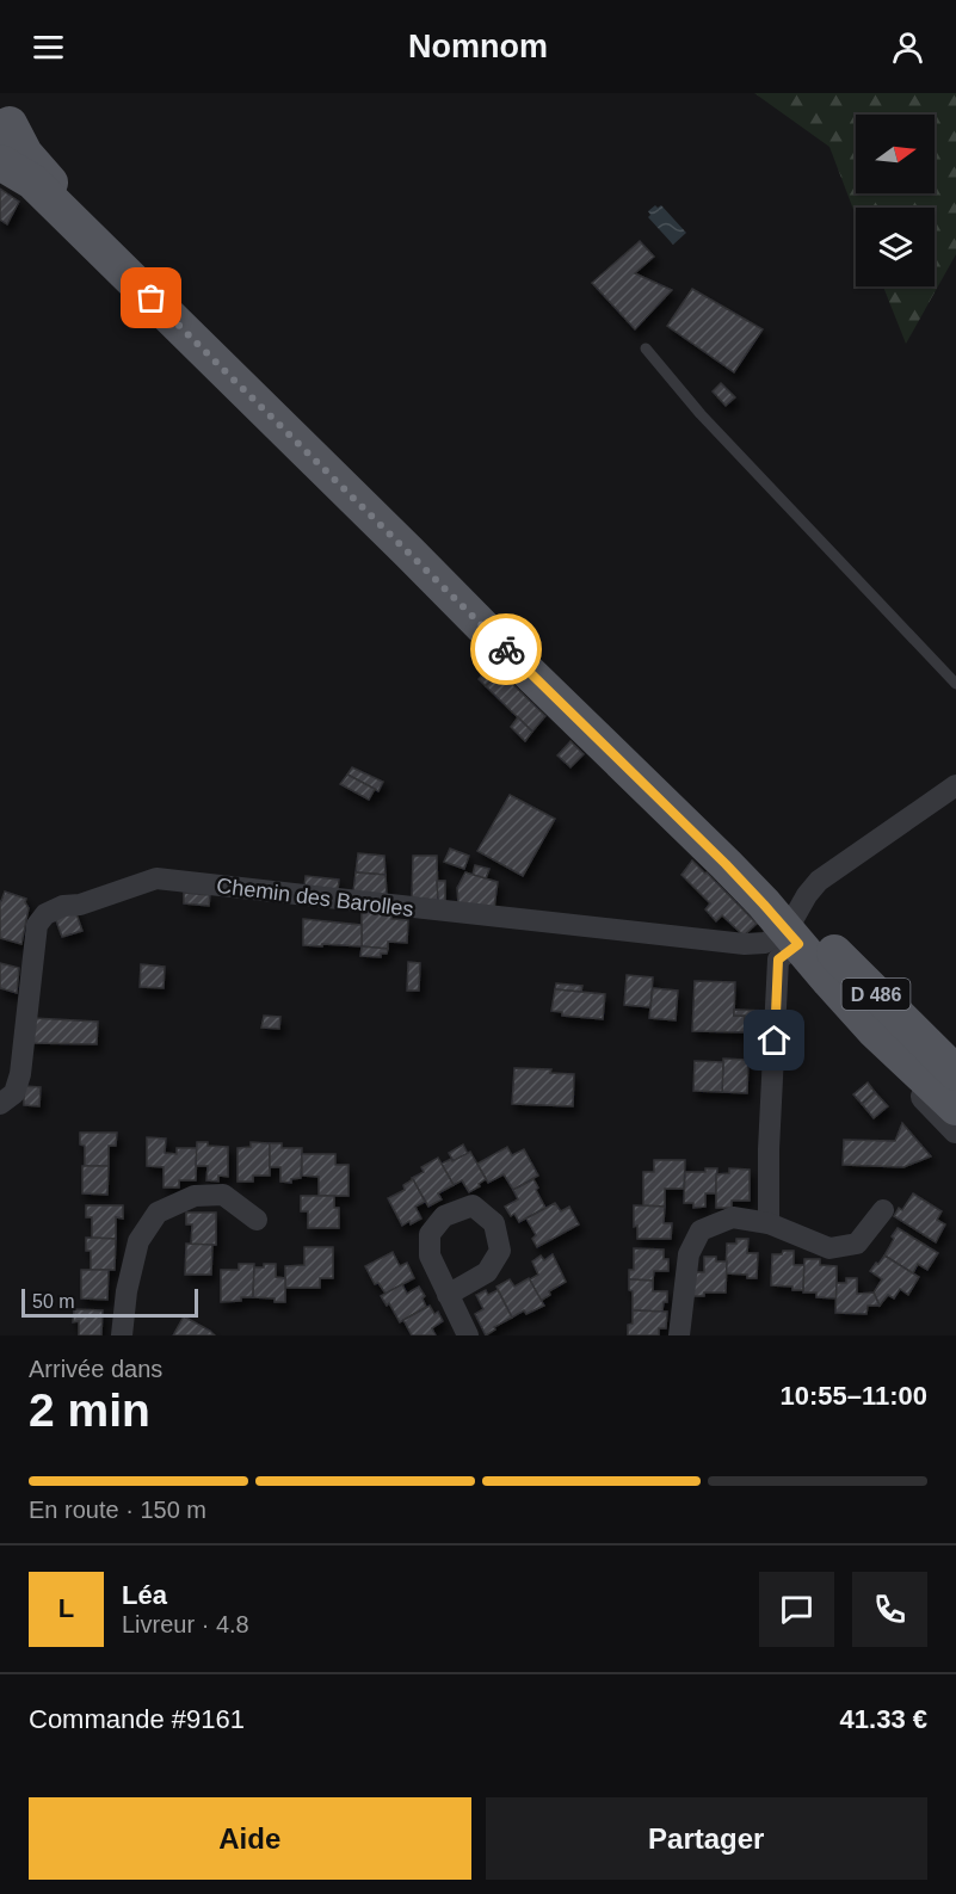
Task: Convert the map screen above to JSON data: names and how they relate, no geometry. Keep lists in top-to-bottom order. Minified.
{"streets":{"main road":["D 486"],"street":["Chemin des Barolles"]},"crossings":[["Chemin des Barolles","D 486"]],"scale_bar":"50 m","north":"right","page":{"header":"Nomnom","scale":"50 m","heading":["2 min","Arrivée dans","10:55–11:00"],"panel":["Léa","Livreur · 4.8","Commande #9161","41.33 €"],"bar":"En route · 150 m","round":"L","buttons":["Aide","Partager"]}}
